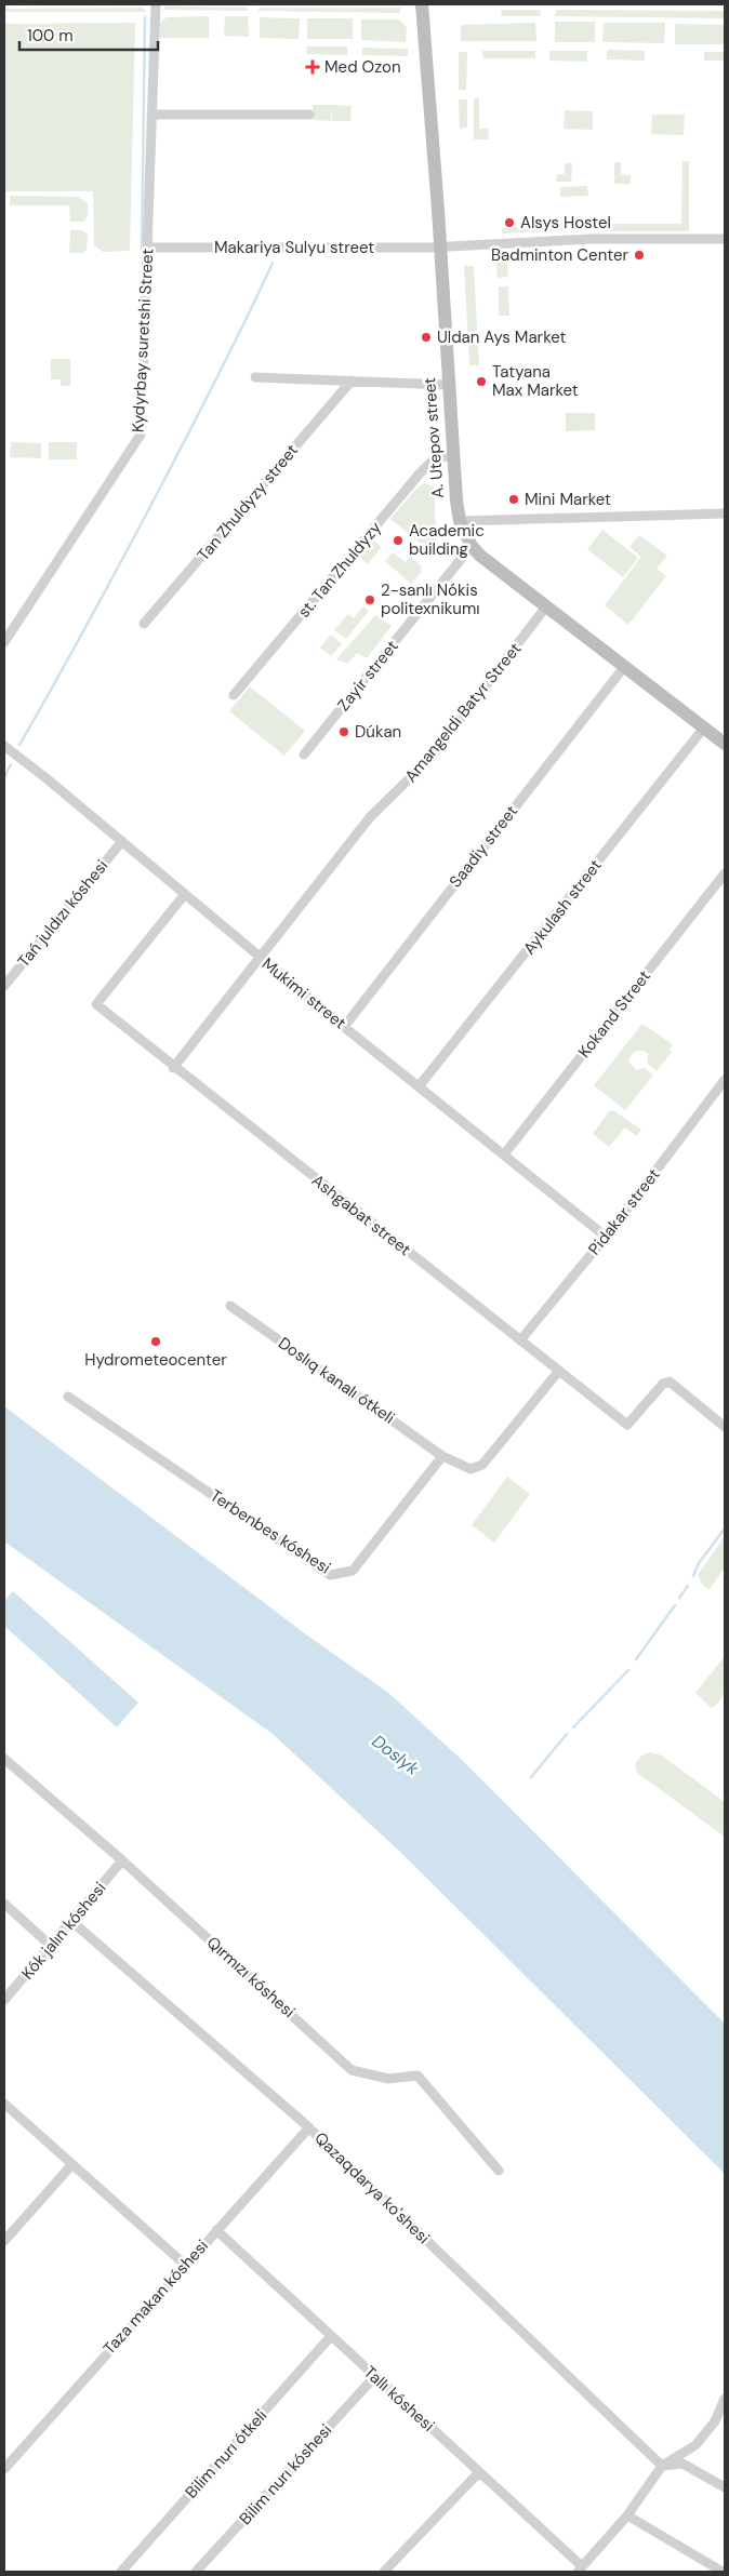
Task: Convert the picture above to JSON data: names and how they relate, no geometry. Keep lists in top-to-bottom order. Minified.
{"streets":{"main road":["A. Utepov street"],"street":["Makariya Sulyu street","Kydyrbay suretshi Street","Tan Zhuldyzy street","st. Tan Zhuldyzy","Zayir street","Amangeldi Batyr Street","Saadiy street","Aykulash street","Tań juldızı kóshesi","Mukimi street","Kokand Street","Pidakar street","Ashgabat street","Doslıq kanalı ótkeli","Terbenbes kóshesi","Kók jalın kóshesi","Qırmızı kóshesi","Qazaqdarya ko'shesi","Taza makan kóshesi","Tallı kóshesi","Bilim nurı ótkeli","Bilim nurı kóshesi"]},"crossings":[["Makariya Sulyu street","Kydyrbay suretshi Street"],["Makariya Sulyu street","A. Utepov street"],["A. Utepov street","st. Tan Zhuldyzy"],["A. Utepov street","Zayir street"],["A. Utepov street","Amangeldi Batyr Street"],["A. Utepov street","Saadiy street"],["A. Utepov street","Aykulash street"],["Amangeldi Batyr Street","Mukimi street"],["Amangeldi Batyr Street","Ashgabat street"],["Saadiy street","Mukimi street"],["Aykulash street","Mukimi street"],["Tań juldızı kóshesi","Mukimi street"],["Mukimi street","Kokand Street"],["Mukimi street","Pidakar street"],["Mukimi street","Ashgabat street"],["Pidakar street","Ashgabat street"],["Doslıq kanalı ótkeli","Terbenbes kóshesi"],["Kók jalın kóshesi","Qırmızı kóshesi"],["Kók jalın kóshesi","Qazaqdarya ko'shesi"],["Qazaqdarya ko'shesi","Taza makan kóshesi"],["Taza makan kóshesi","Tallı kóshesi"],["Tallı kóshesi","Bilim nurı ótkeli"],["Tallı kóshesi","Bilim nurı kóshesi"]],"water":["Doslyk"],"places":{"health":["Med Ozon"],"other":["Alsys Hostel","Badminton Center","Uldan Ays Market","Tatyana Max Market","Mini Market","Academic building","2-sanlı Nókis politexnikumı","Dúkan","Hydrometeocenter"]},"scale_bar":"100 m"}
